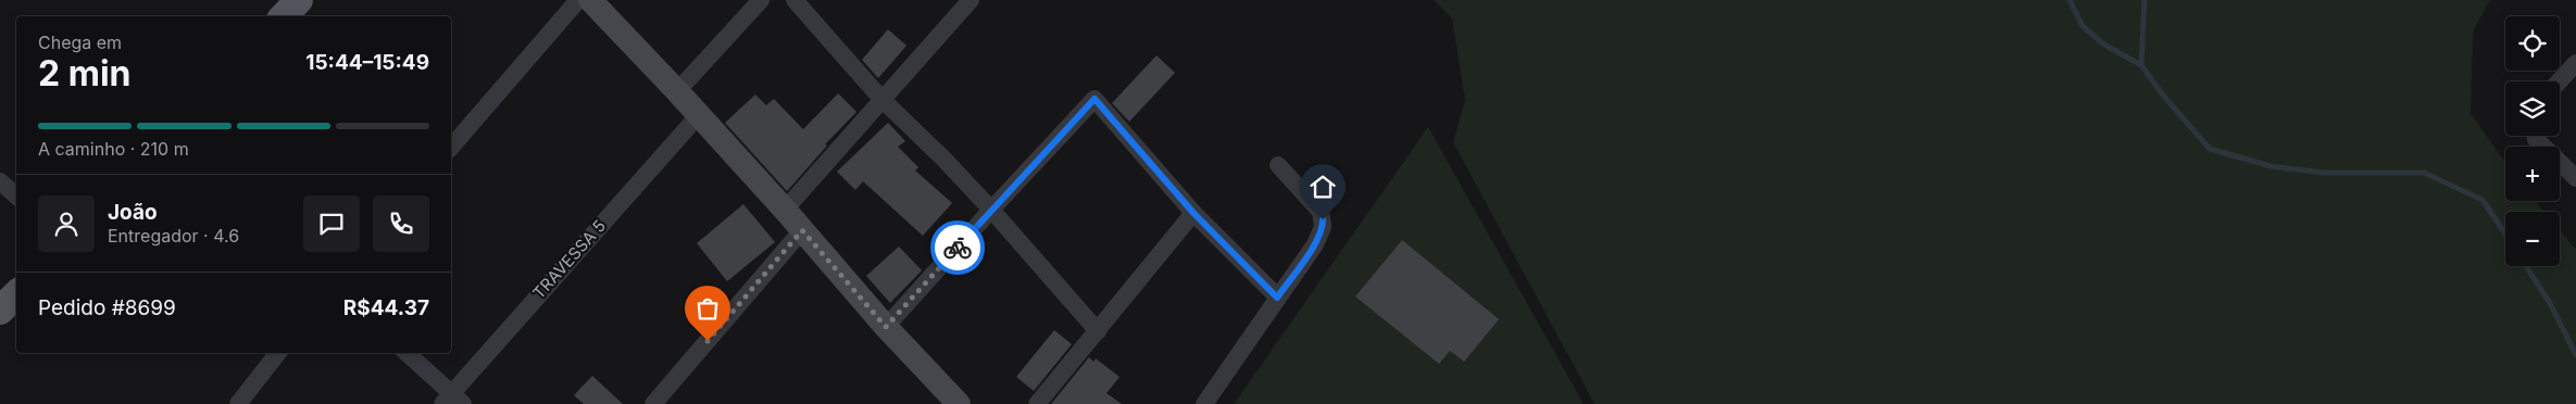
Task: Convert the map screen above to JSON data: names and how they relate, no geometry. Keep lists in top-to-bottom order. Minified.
{"streets":{"street":["TRAVESSA 5"]},"page":{"map_buttons":["+","−"],"heading":["2 min","Chega em","15:44–15:49"],"panel":["João","Entregador · 4.6","Pedido #8699","R$44.37"],"bar":"A caminho · 210 m"}}
